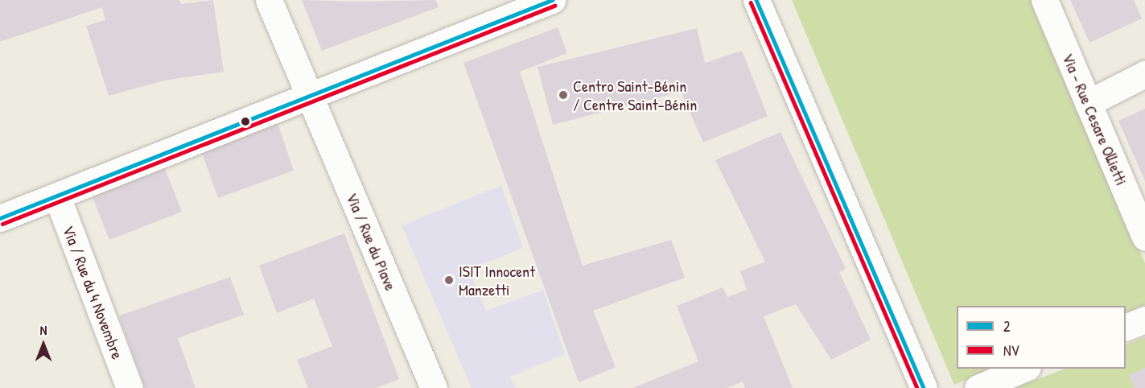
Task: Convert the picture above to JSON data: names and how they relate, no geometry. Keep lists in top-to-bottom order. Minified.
{"streets":{"street":["Via - Rue Cesare Ollietti","Via / Rue du Piave","Via / Rue du 4 Novembre"]},"places":["Centro Saint-Bénin / Centre Saint-Bénin","ISIT Innocent Manzetti"],"lines":["transit line 2","transit line NV"],"legend":["2","NV"],"north":"top"}
